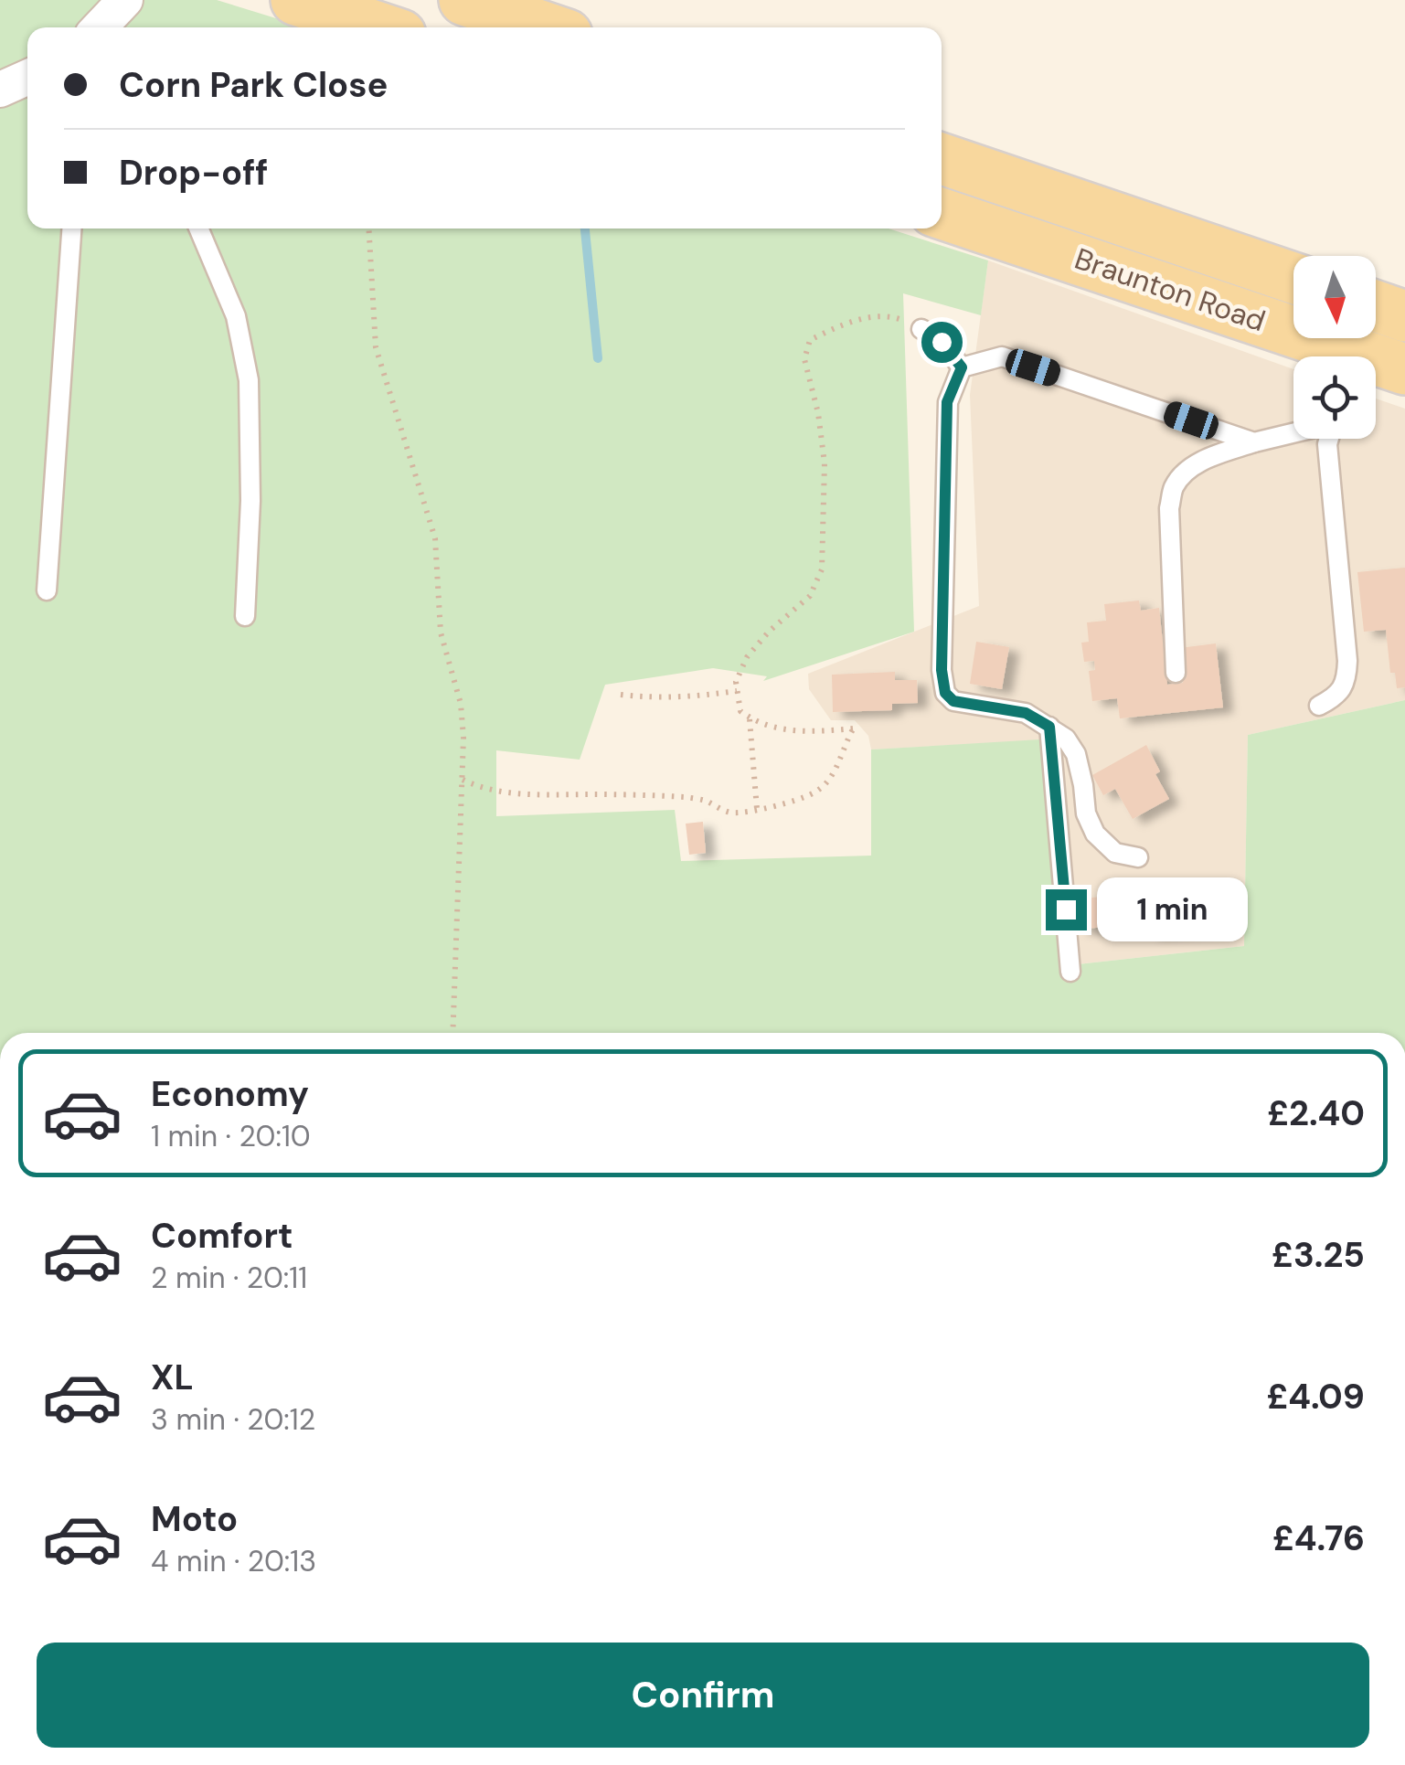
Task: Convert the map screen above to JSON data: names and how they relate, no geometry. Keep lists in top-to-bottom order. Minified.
{"streets":{"main road":["Braunton Road"]},"north":"bottom","page":{"banner":["Corn Park Close","Drop-off"],"bubble":"1 min","list":[{"name":"Economy","note":"1 min · 20:10","value":"£2.40"},{"name":"Comfort","note":"2 min · 20:11","value":"£3.25"},{"name":"XL","note":"3 min · 20:12","value":"£4.09"},{"name":"Moto","note":"4 min · 20:13","value":"£4.76"}],"buttons":"Confirm"}}
